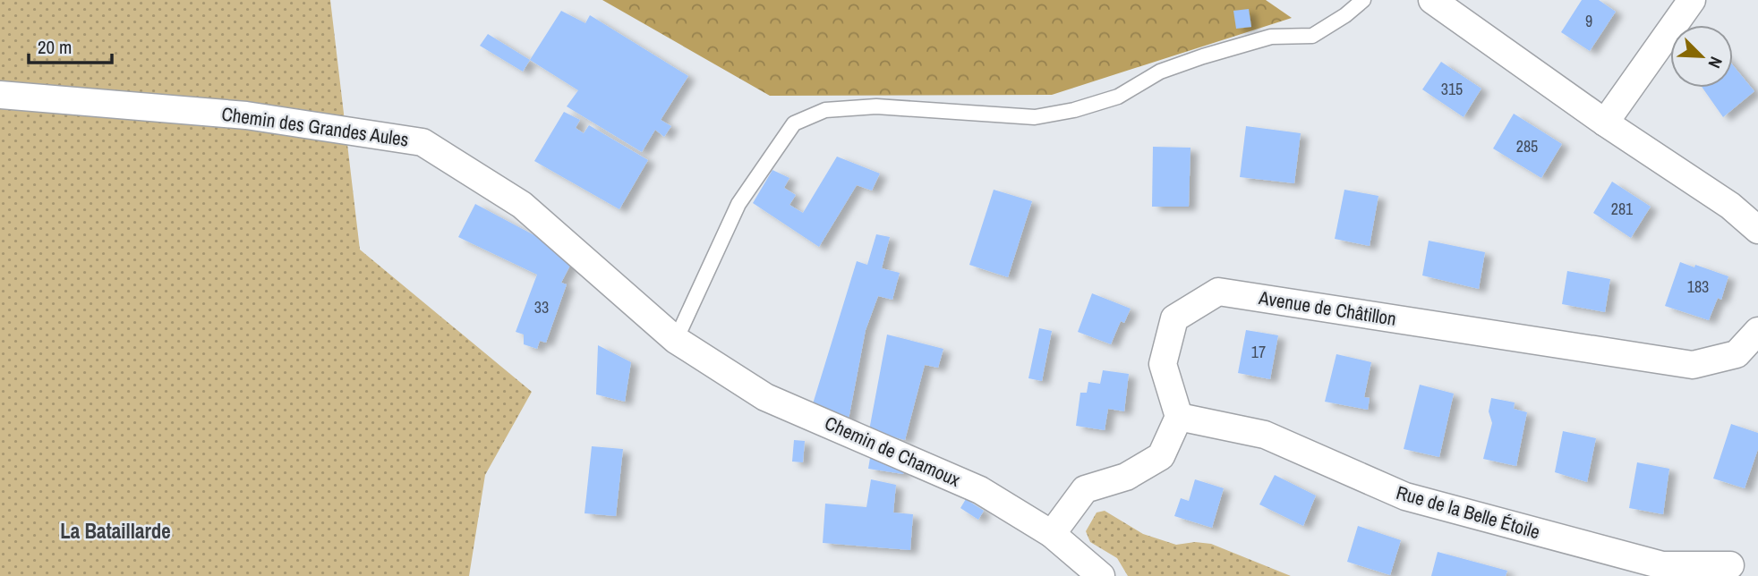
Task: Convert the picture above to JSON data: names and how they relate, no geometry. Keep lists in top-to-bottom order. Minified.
{"streets":{"street":["Chemin des Grandes Aules","Avenue de Châtillon","Chemin de Chamoux","Rue de la Belle Étoile"]},"crossings":[["Chemin des Grandes Aules","Chemin de Chamoux"],["Avenue de Châtillon","Rue de la Belle Étoile"]],"districts":["La Bataillarde"],"house_numbers":["9","315","285","281","183","33","17"],"scale_bar":"20 m","north":"bottom right"}
